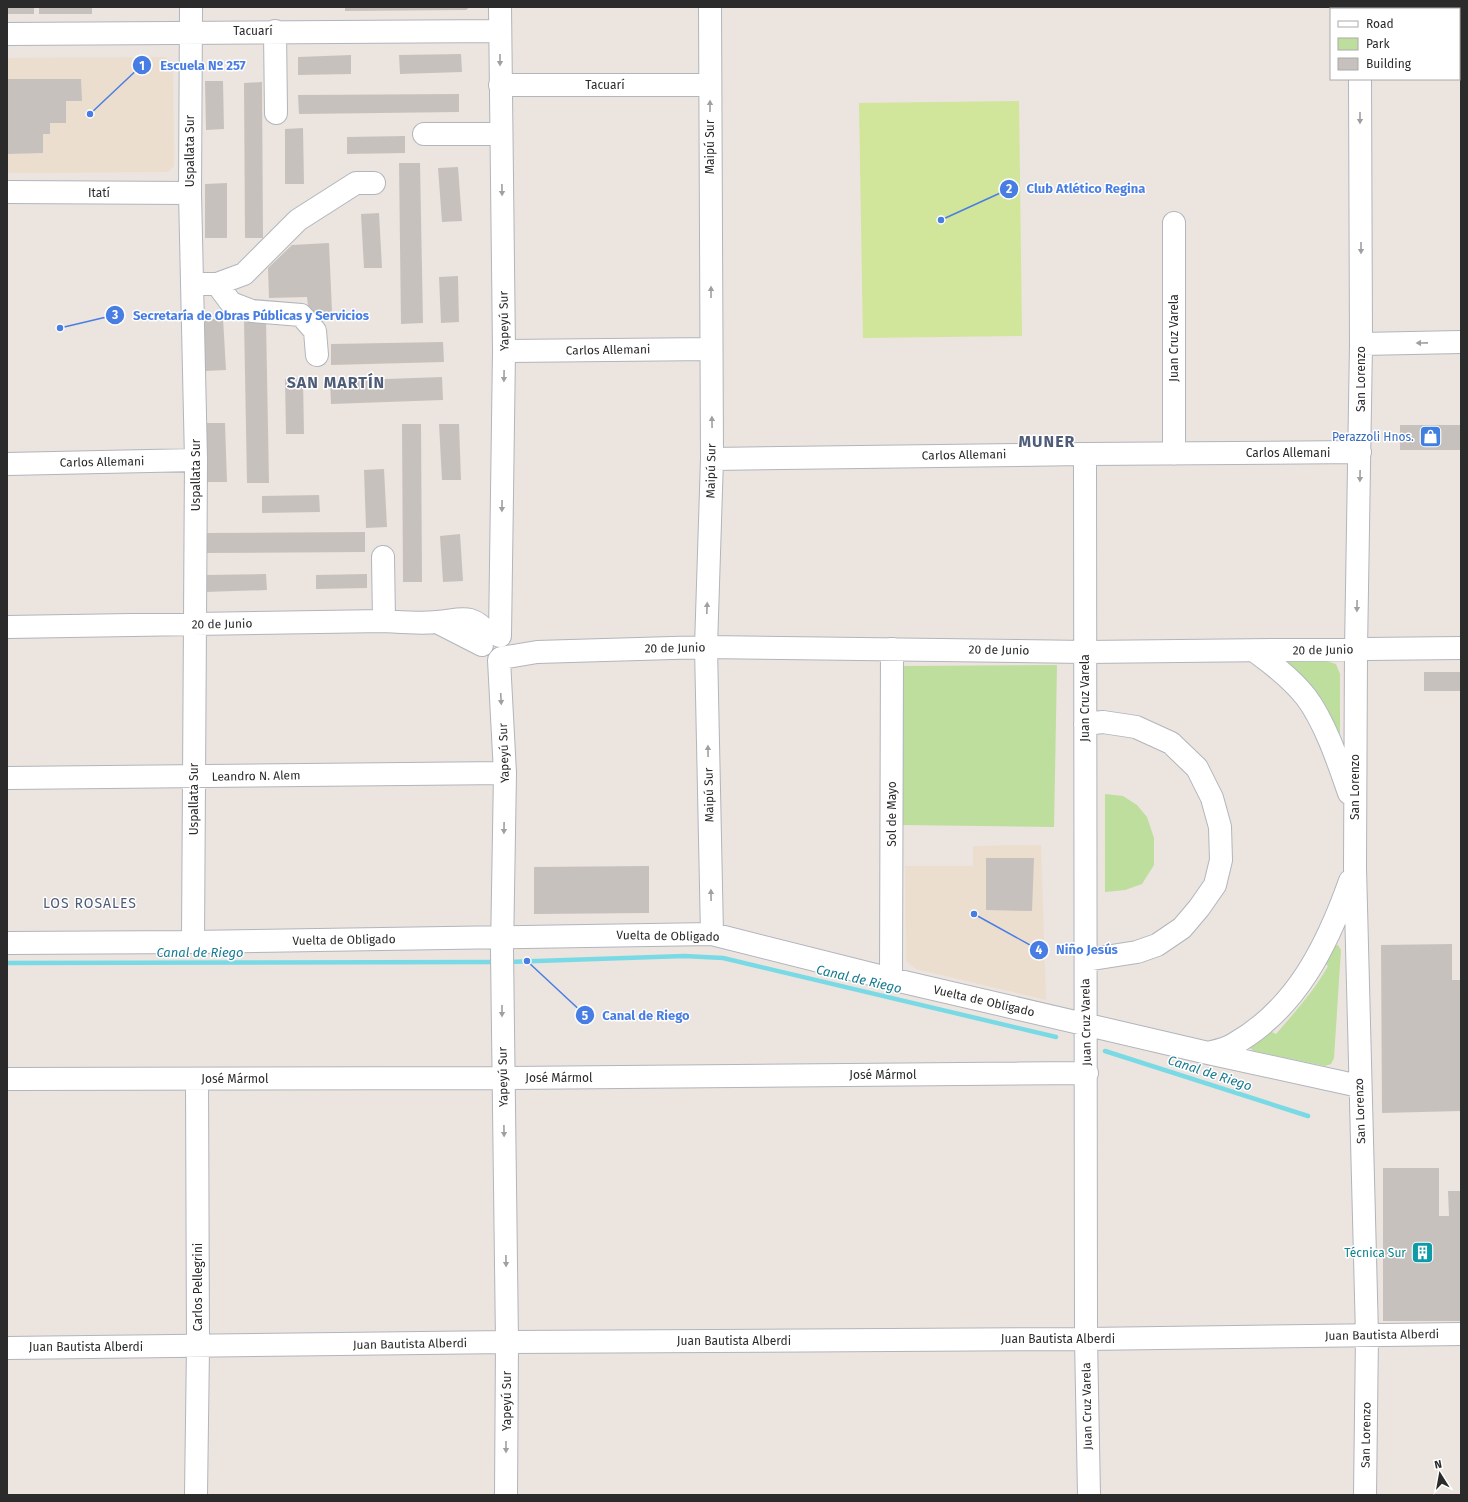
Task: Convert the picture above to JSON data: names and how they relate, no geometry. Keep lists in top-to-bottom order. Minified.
{"streets":{"street":["Tacuarí","Maipú Sur","Uspallata Sur","Itatí","Yapeyú Sur","Juan Cruz Varela","Carlos Allemani","San Lorenzo","20 de Junio","Leandro N. Alem","Sol de Mayo","Vuelta de Obligado","José Mármol","Carlos Pellegrini","Juan Bautista Alberdi"]},"crossings":[["Tacuarí","Maipú Sur"],["Tacuarí","Uspallata Sur"],["Tacuarí","Yapeyú Sur"],["Maipú Sur","Carlos Allemani"],["Maipú Sur","20 de Junio"],["Maipú Sur","Vuelta de Obligado"],["Uspallata Sur","Itatí"],["Uspallata Sur","Carlos Allemani"],["Uspallata Sur","20 de Junio"],["Uspallata Sur","Leandro N. Alem"],["Uspallata Sur","Vuelta de Obligado"],["Yapeyú Sur","Carlos Allemani"],["Yapeyú Sur","20 de Junio"],["Yapeyú Sur","Leandro N. Alem"],["Yapeyú Sur","Vuelta de Obligado"],["Yapeyú Sur","José Mármol"],["Yapeyú Sur","Juan Bautista Alberdi"],["Juan Cruz Varela","Carlos Allemani"],["Juan Cruz Varela","20 de Junio"],["Juan Cruz Varela","Vuelta de Obligado"],["Juan Cruz Varela","José Mármol"],["Juan Cruz Varela","Juan Bautista Alberdi"],["Carlos Allemani","San Lorenzo"],["San Lorenzo","20 de Junio"],["San Lorenzo","Vuelta de Obligado"],["San Lorenzo","Juan Bautista Alberdi"],["20 de Junio","Sol de Mayo"],["Sol de Mayo","Vuelta de Obligado"],["José Mármol","Carlos Pellegrini"],["Carlos Pellegrini","Juan Bautista Alberdi"]],"one_way":["Maipú Sur","Yapeyú Sur"],"districts":["SAN MARTÍN","MUNER","LOS ROSALES"],"water":["Canal de Riego"],"places":{"other":["Escuela Nº 257","Club Atlético Regina","Secretaría de Obras Públicas y Servicios","Niño Jesús","Canal de Riego"],"shop":["Perazzoli Hnos."],"building":["Técnica Sur"]},"legend":["Road","Park","Building"],"north":"top"}
